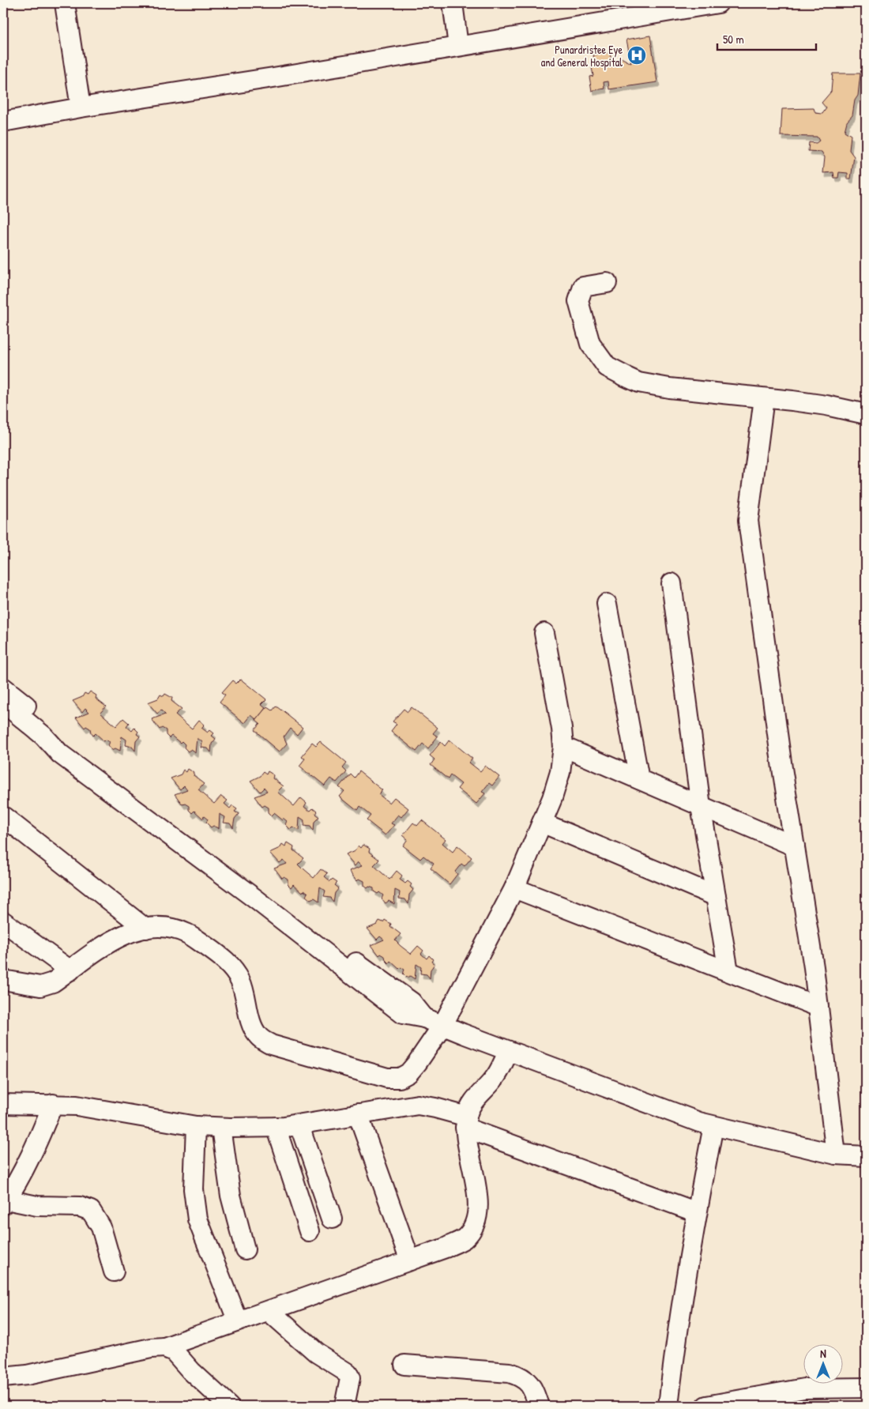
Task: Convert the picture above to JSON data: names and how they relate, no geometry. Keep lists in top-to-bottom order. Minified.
{"places":{"hospital":["Punardristee Eye and General Hospital"]},"scale_bar":"50 m","north":"top"}
